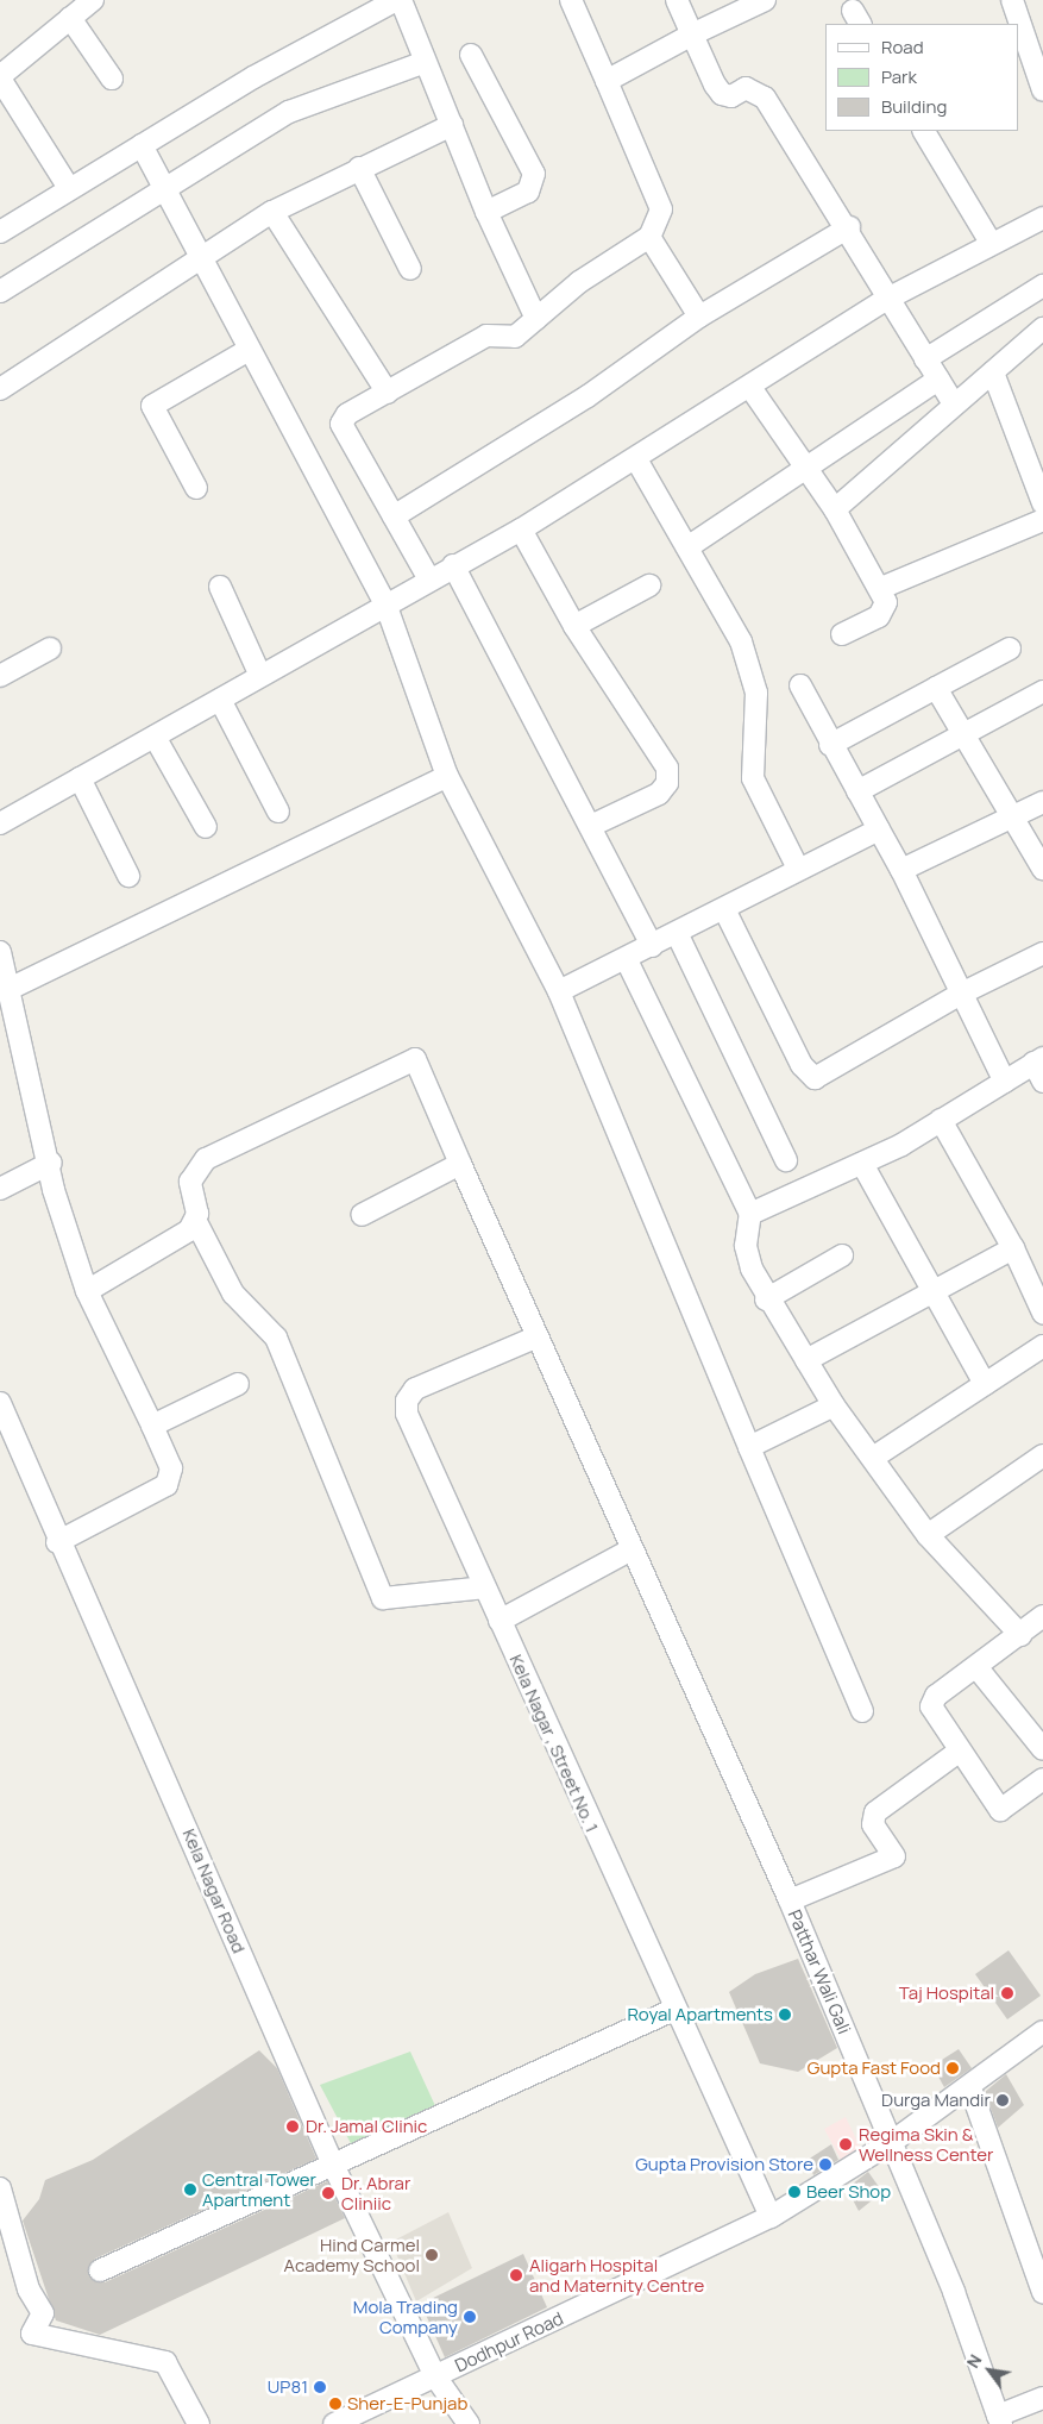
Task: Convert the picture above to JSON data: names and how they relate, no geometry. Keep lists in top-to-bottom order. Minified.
{"streets":{"street":["Kela Nagar , Street No. 1","Kela Nagar Road","Patthar Wali Gali","Dodhpur Road"]},"crossings":[["Kela Nagar , Street No. 1","Patthar Wali Gali"],["Kela Nagar , Street No. 1","Dodhpur Road"],["Kela Nagar Road","Dodhpur Road"],["Patthar Wali Gali","Dodhpur Road"]],"places":["Taj Hospital","Royal Apartments","Gupta Fast Food","Durga Mandir","Dr. Jamal Clinic","Regima Skin & Wellness Center","Gupta Provision Store","Central Tower Apartment","Beer Shop","Dr. Abrar Cliniic","Hind Carmel Academy School","Aligarh Hospital and Maternity Centre","Mola Trading Company","UP81","Sher-E-Punjab"],"legend":["Road","Park","Building"],"north":"top left"}
